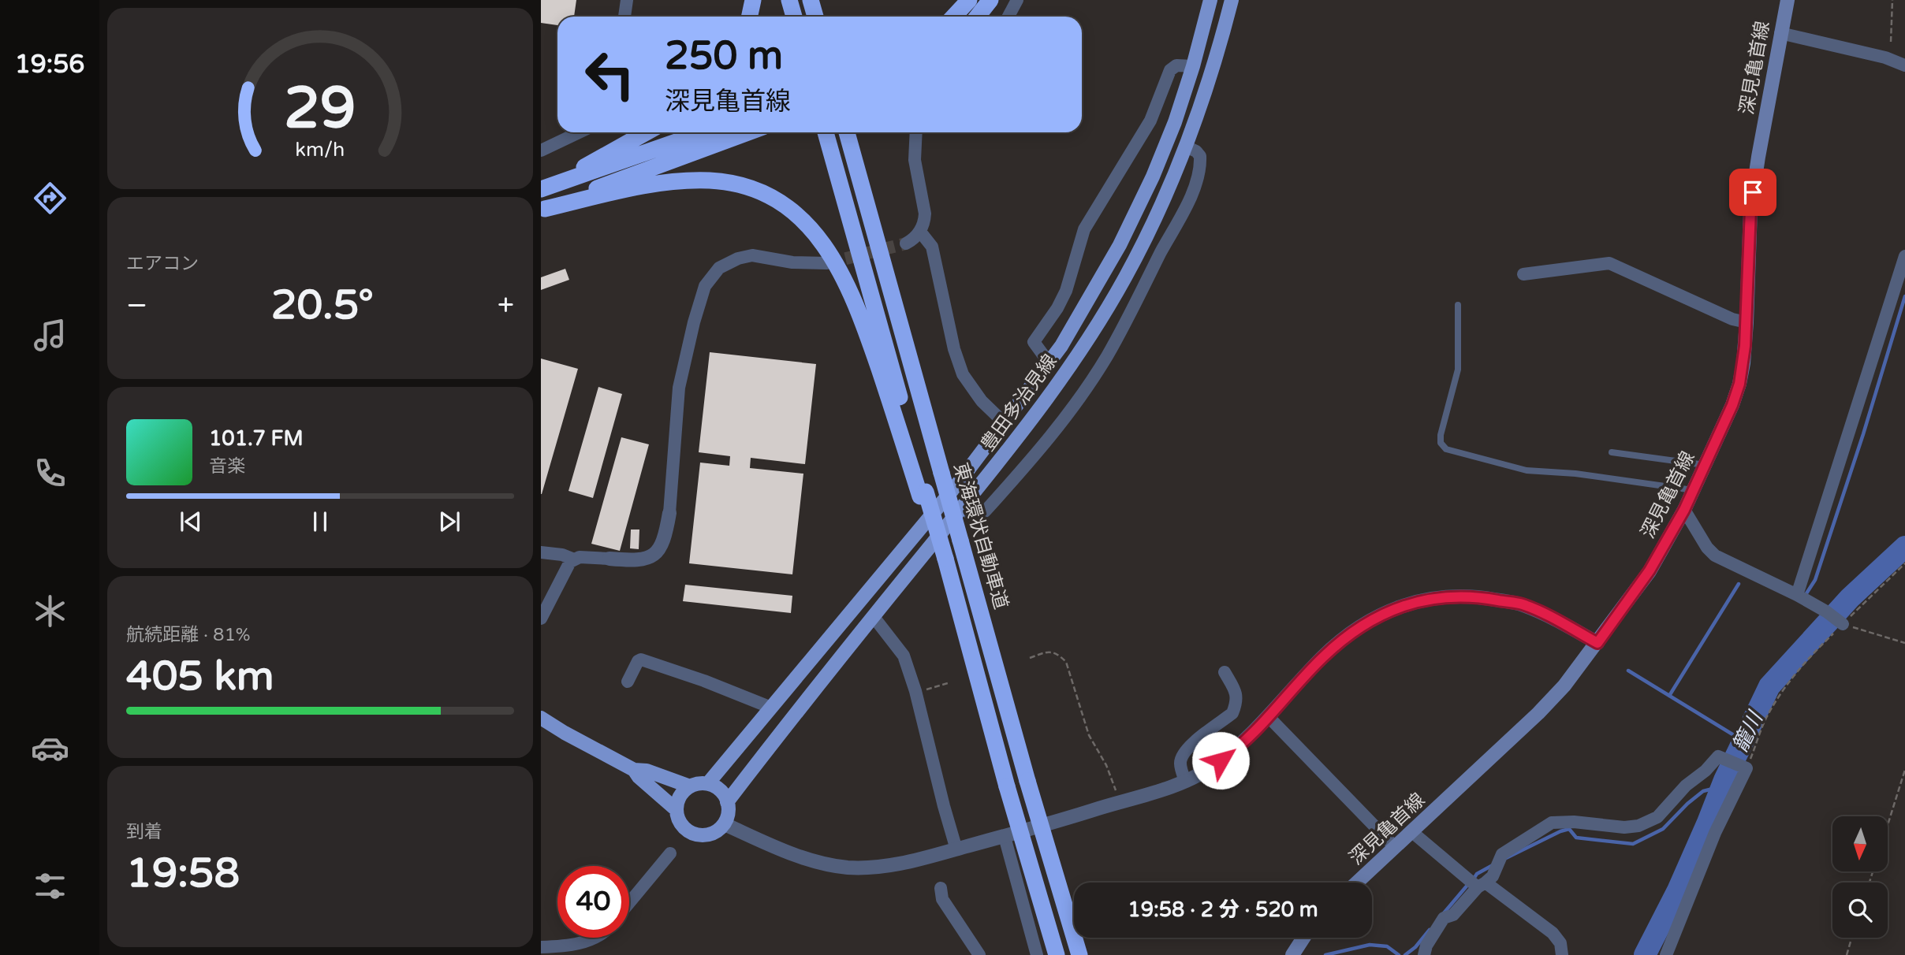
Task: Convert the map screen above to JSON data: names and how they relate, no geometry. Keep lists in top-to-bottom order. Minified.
{"streets":{"highway":["東海環状自動車道"],"main road":["深見亀首線","豊田多治見線"]},"water":["籠川"],"north":"bottom","page":{"tabs":"19:56","turn":["250 m","深見亀首線"],"tile":["エアコン",["航続距離 · 81%","405 km"],["到着","19:58"]],"heat":["−","20.5°","+"],"song":["101.7 FM","音楽"],"limit":"40","trip":"19:58 · 2 分 · 520 m","gauge":["29","km/h"]}}
